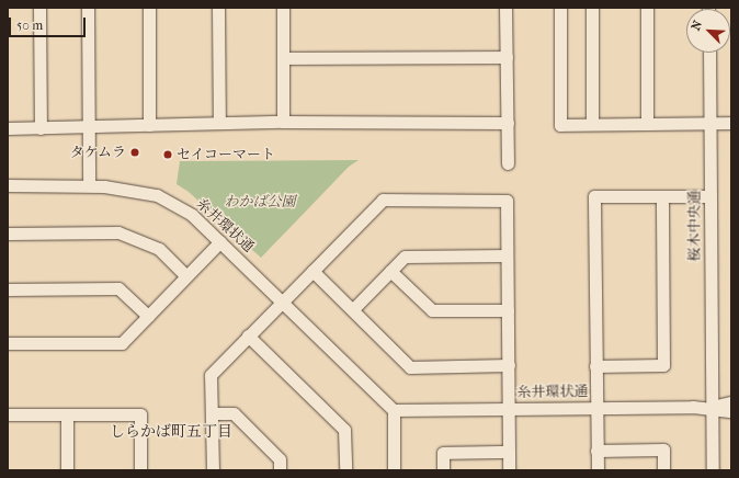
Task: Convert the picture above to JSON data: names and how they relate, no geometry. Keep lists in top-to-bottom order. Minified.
{"streets":{"street":["糸井環状通","桜木中央通"]},"crossings":[["糸井環状通","桜木中央通"]],"districts":["しらかば町五丁目"],"parks":["わかば公園"],"places":["タケムラ","セイコーマート"],"scale_bar":"50 m","north":"top left"}
